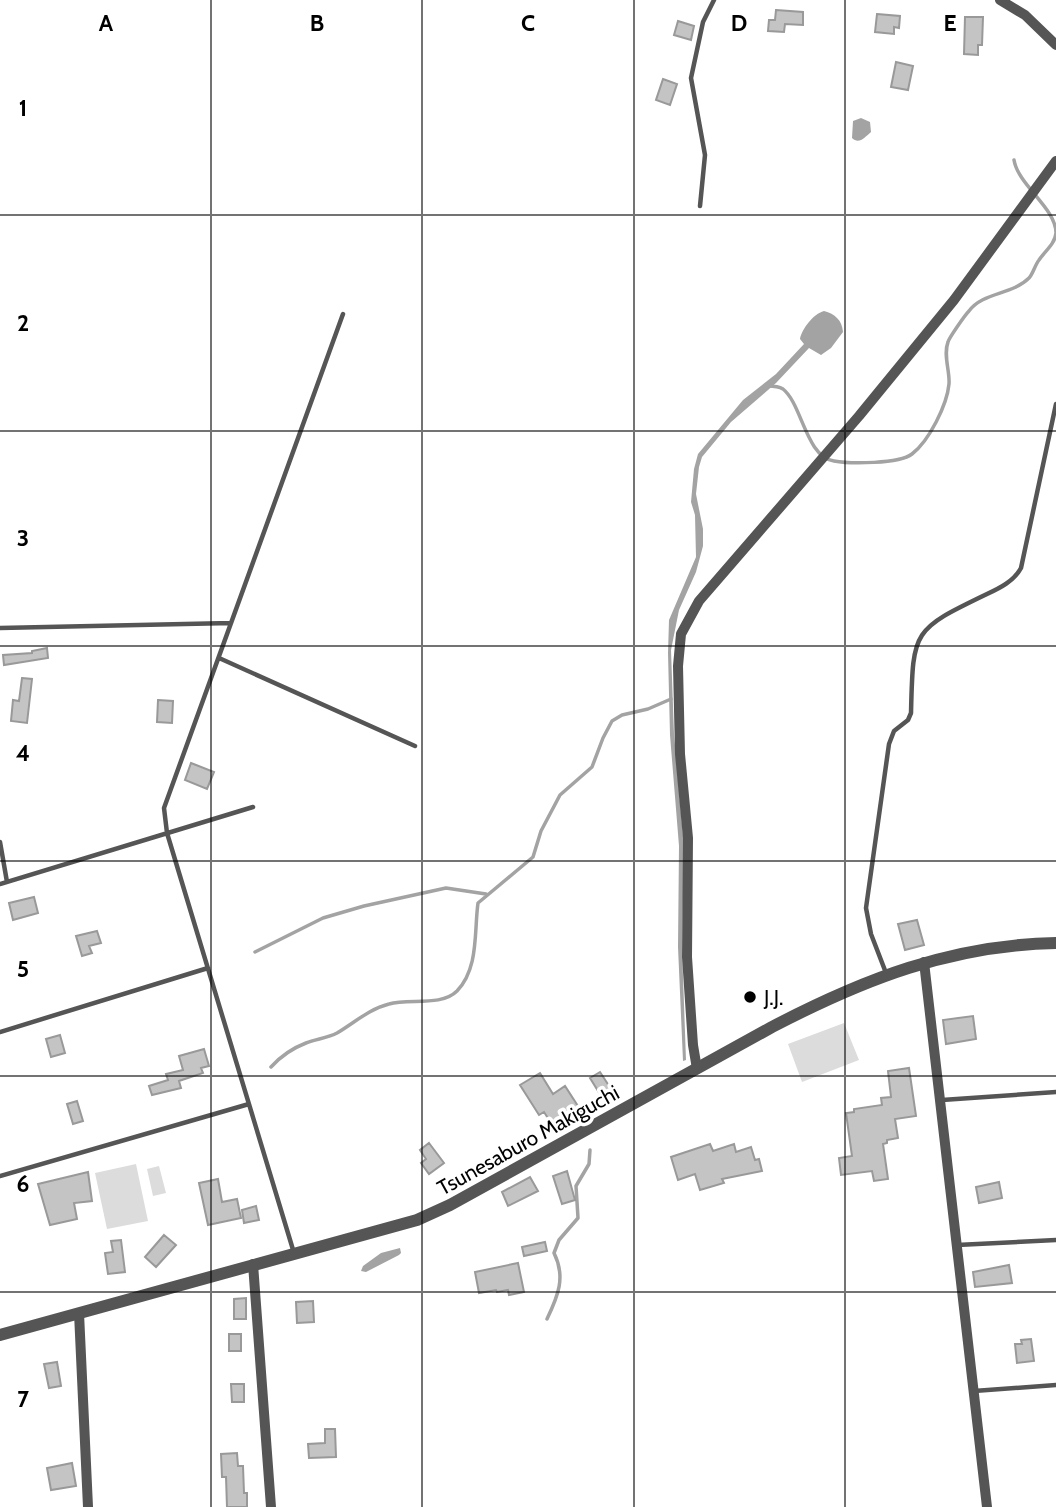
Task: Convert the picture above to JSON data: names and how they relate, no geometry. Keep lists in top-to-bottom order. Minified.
{"streets":{"street":["Tsunesaburo Makiguchi"]},"places":["J.J."],"grid":{"columns":["A","B","C","D","E"],"rows":["1","2","3","4","5","6","7"]}}
